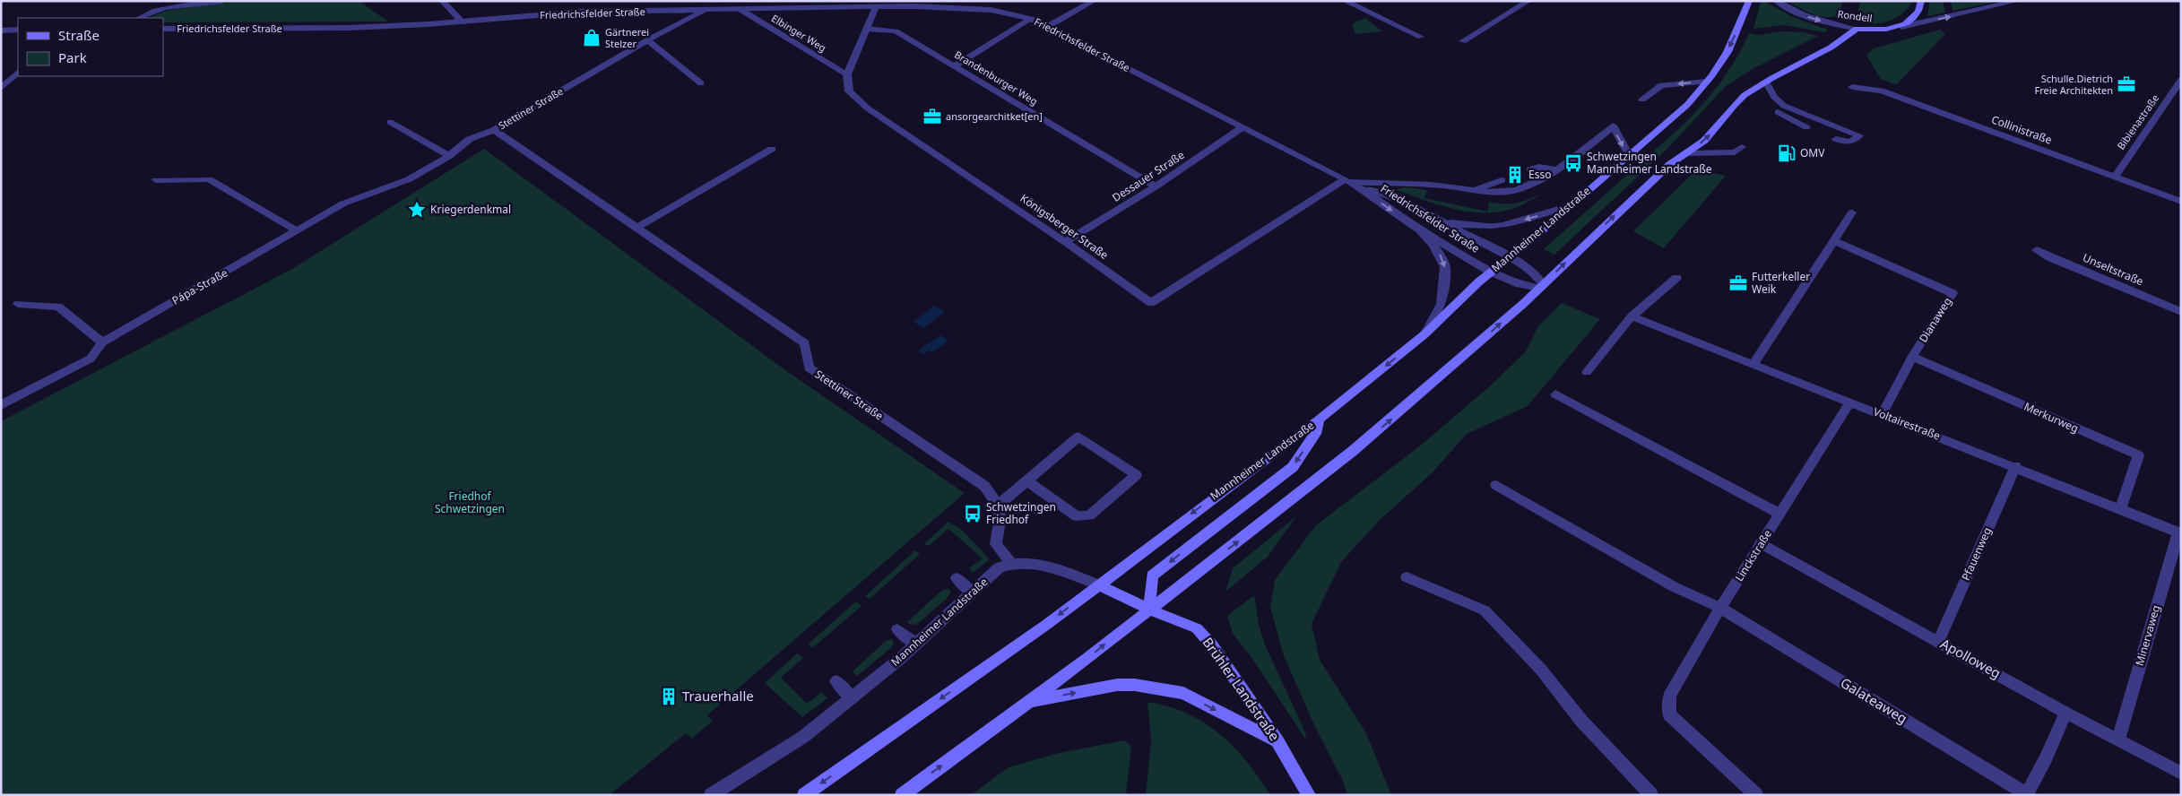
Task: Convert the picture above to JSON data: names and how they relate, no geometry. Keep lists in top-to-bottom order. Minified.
{"streets":{"main road":["Rondell","Mannheimer Landstraße","Brühler Landstraße"],"street":["Friedrichsfelder Straße","Elbinger Weg","Brandenburger Weg","Stettiner Straße","Bibienastraße","Collinistraße","Dessauer Straße","Königsberger Straße","Unseltstraße","Pápa-Straße","Dianaweg","Merkurweg","Voltairestraße","Pfauenweg","Linckstraße","Minervaweg","Apolloweg","Galateaweg"]},"crossings":[["Friedrichsfelder Straße","Elbinger Weg"],["Friedrichsfelder Straße","Stettiner Straße"],["Friedrichsfelder Straße","Dessauer Straße"],["Friedrichsfelder Straße","Königsberger Straße"],["Friedrichsfelder Straße","Mannheimer Landstraße"],["Elbinger Weg","Königsberger Straße"],["Brandenburger Weg","Dessauer Straße"],["Stettiner Straße","Pápa-Straße"],["Bibienastraße","Collinistraße"],["Dessauer Straße","Königsberger Straße"],["Mannheimer Landstraße","Brühler Landstraße"],["Dianaweg","Merkurweg"],["Dianaweg","Voltairestraße"],["Merkurweg","Voltairestraße"],["Voltairestraße","Pfauenweg"],["Voltairestraße","Linckstraße"],["Voltairestraße","Minervaweg"],["Pfauenweg","Apolloweg"],["Linckstraße","Apolloweg"],["Linckstraße","Galateaweg"],["Minervaweg","Apolloweg"]],"one_way":["Rondell"],"parks":["Friedhof Schwetzingen"],"places":{"shop":["Gärtnerei Stelzer"],"office":["Schulle.Dietrich Freie Architekten","ansorgearchitket[en]","Futterkeller Weik"],"fuel station":["OMV"],"bus stop":["Schwetzingen Mannheimer Landstraße","Schwetzingen Friedhof"],"building":["Esso","Trauerhalle"],"place":["Kriegerdenkmal"]},"legend":["Straße","Park"]}
